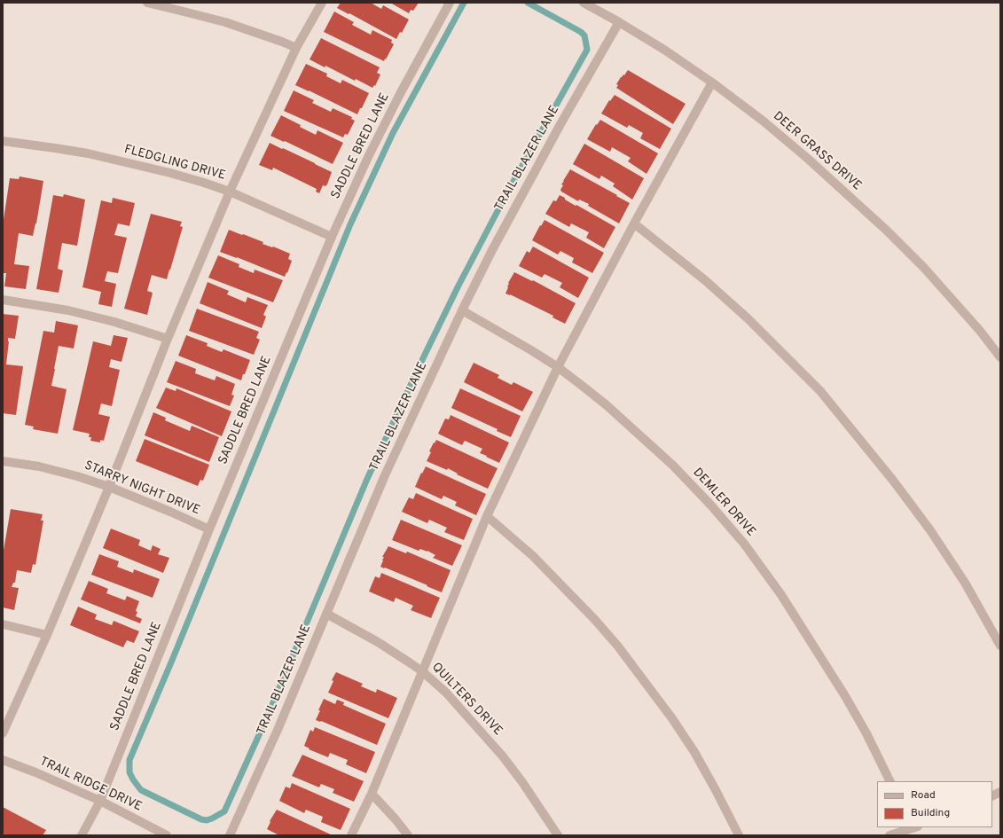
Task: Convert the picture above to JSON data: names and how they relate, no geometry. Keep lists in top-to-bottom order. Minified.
{"streets":{"street":["SADDLE BRED LANE","DEER GRASS DRIVE","TRAIL BLAZER LANE","FLEDGLING DRIVE","STARRY NIGHT DRIVE","DEMLER DRIVE","QUILTERS DRIVE","TRAIL RIDGE DRIVE"]},"crossings":[["SADDLE BRED LANE","FLEDGLING DRIVE"],["SADDLE BRED LANE","STARRY NIGHT DRIVE"],["SADDLE BRED LANE","TRAIL RIDGE DRIVE"],["DEER GRASS DRIVE","TRAIL BLAZER LANE"],["TRAIL BLAZER LANE","DEMLER DRIVE"],["TRAIL BLAZER LANE","QUILTERS DRIVE"]],"legend":["Road","Building"]}
